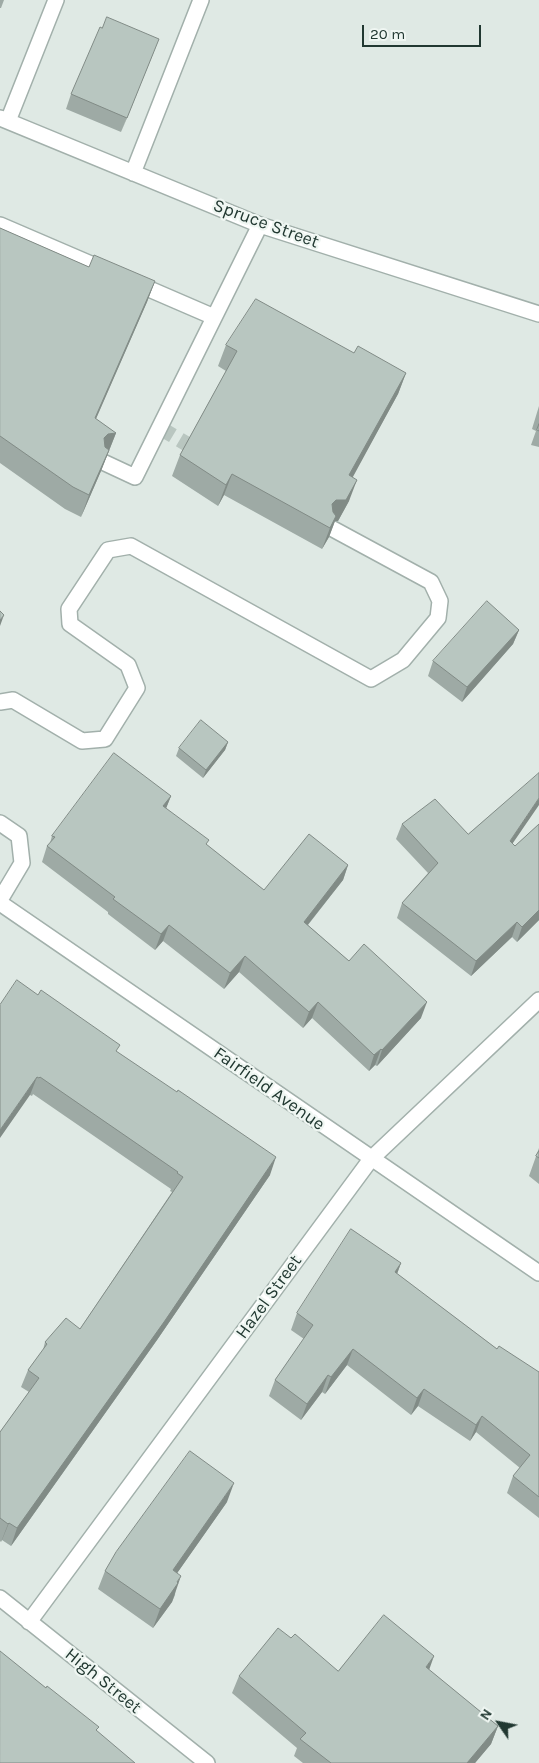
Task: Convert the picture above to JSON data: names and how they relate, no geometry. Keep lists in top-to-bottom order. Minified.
{"streets":{"street":["Spruce Street","Fairfield Avenue","Hazel Street","High Street"]},"crossings":[["Fairfield Avenue","Hazel Street"],["Hazel Street","High Street"]],"scale_bar":"20 m","north":"top left"}
